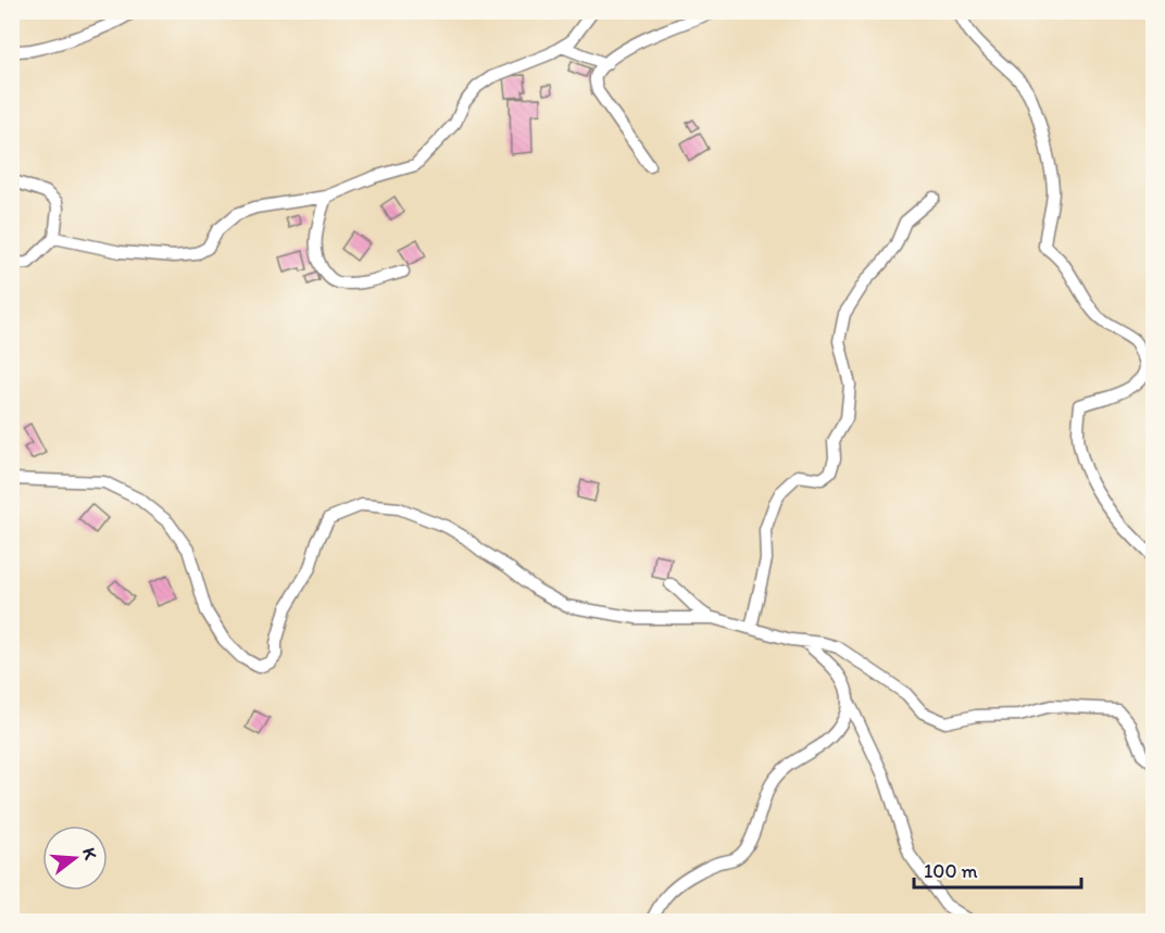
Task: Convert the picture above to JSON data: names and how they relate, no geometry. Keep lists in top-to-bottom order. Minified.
{"scale_bar":"100 m","north":"right"}
